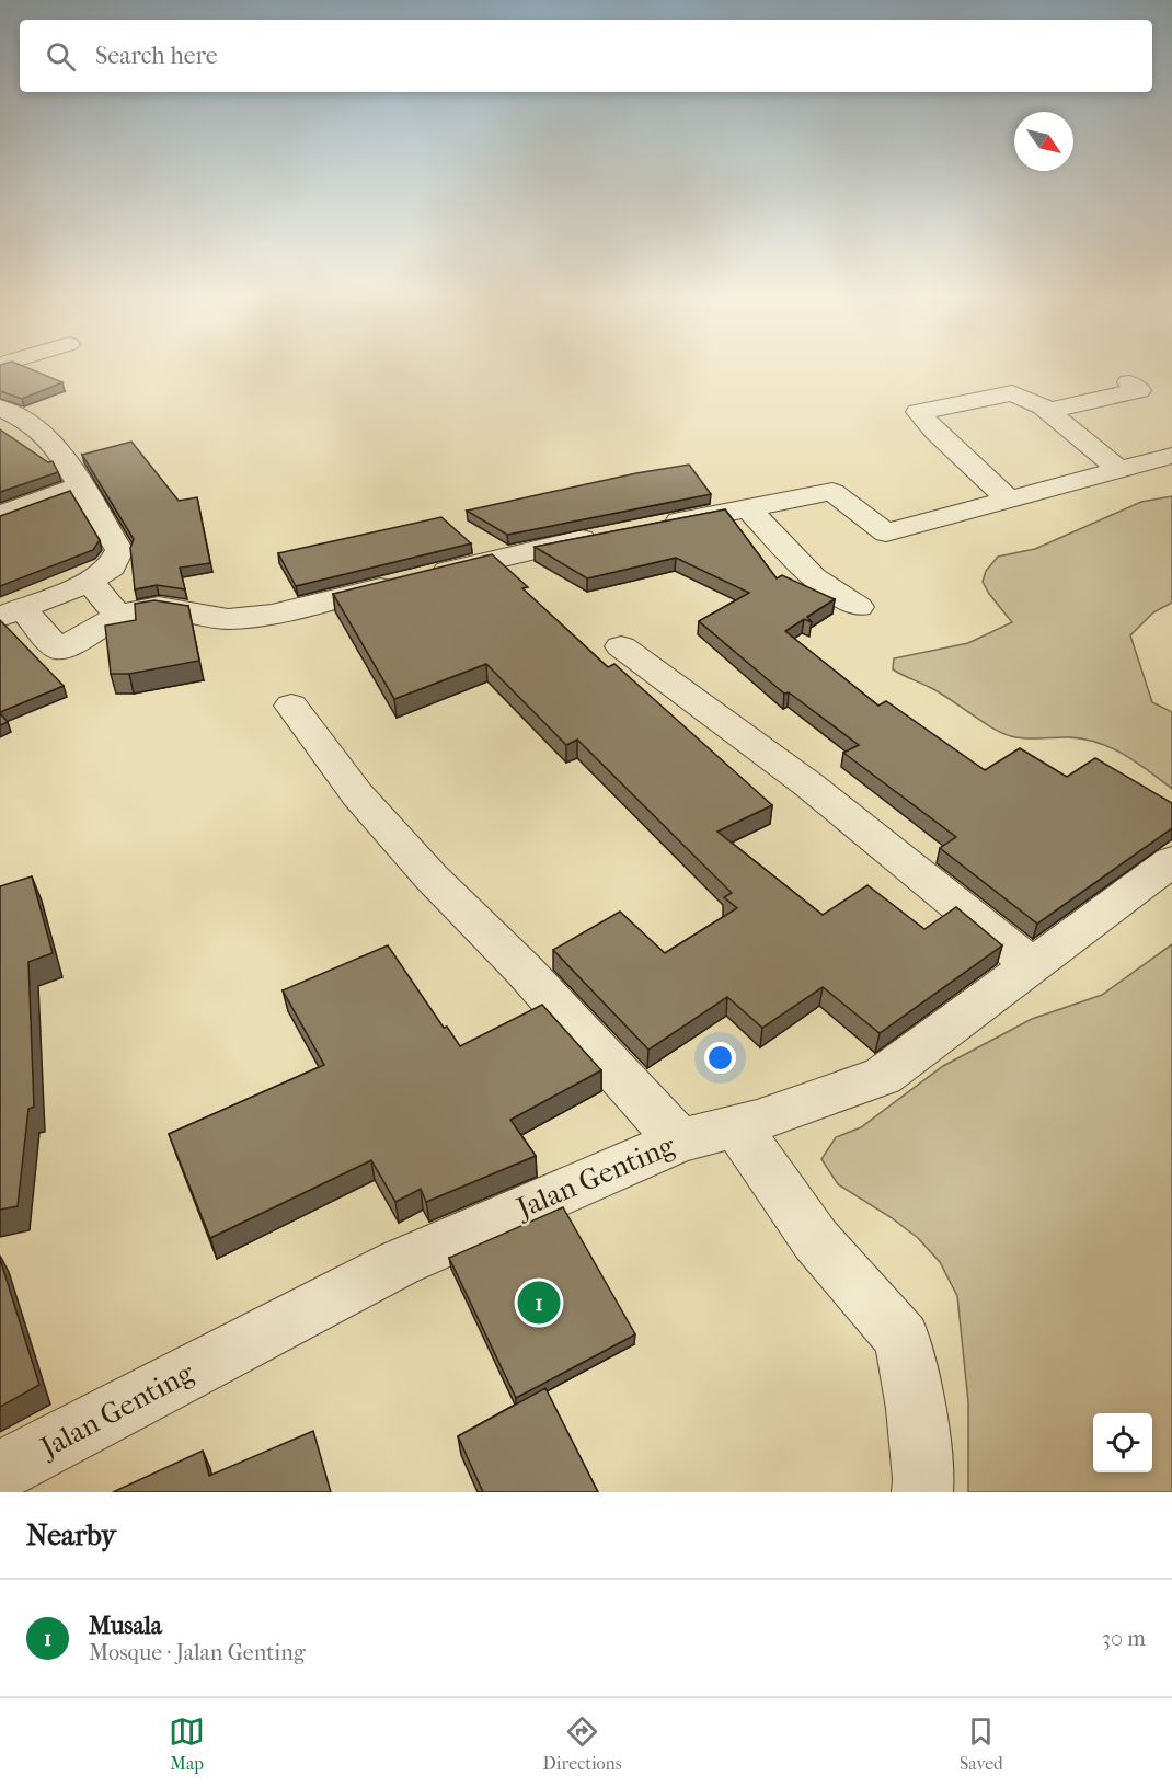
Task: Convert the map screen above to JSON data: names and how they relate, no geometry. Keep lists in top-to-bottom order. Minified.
{"streets":{"street":["Jalan Genting"]},"north":"bottom right","page":{"search":"Search here","pins":"1","heading":"Nearby","list":[{"mark":"1","name":"Musala","note":"Mosque · Jalan Genting","value":"30 m"}],"nav":["Map","Directions","Saved"]}}
